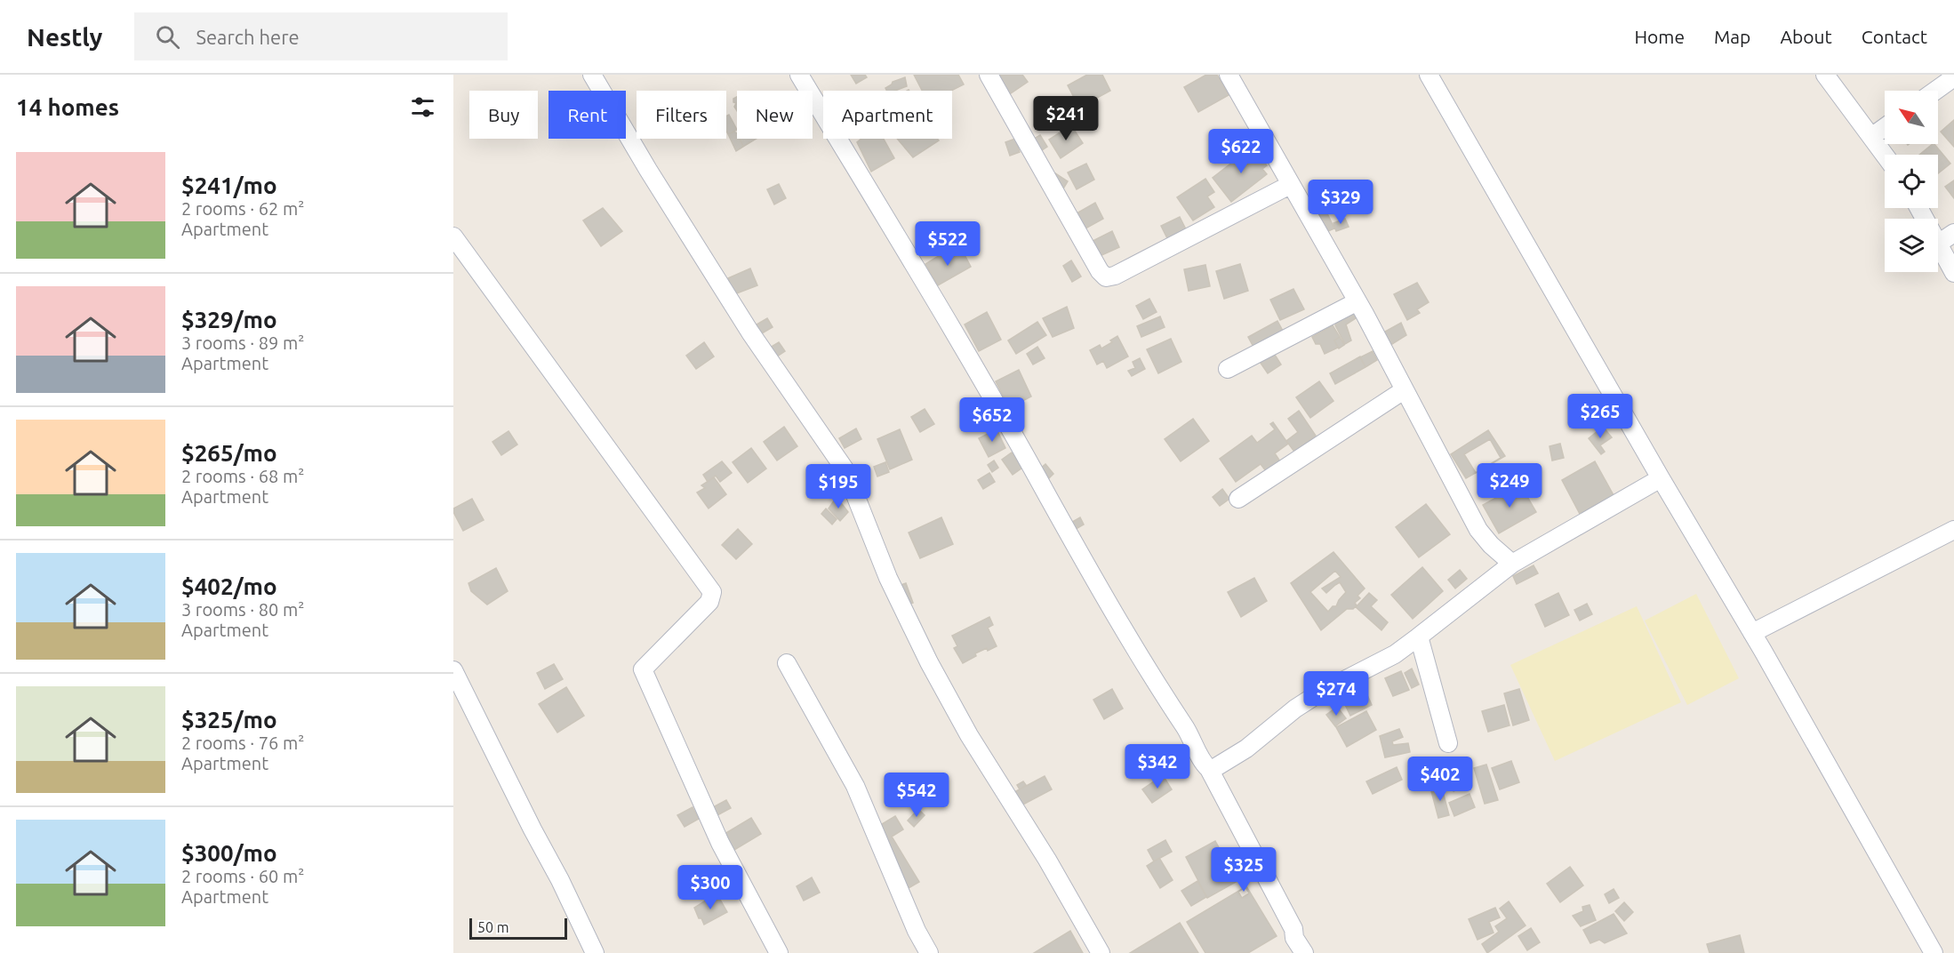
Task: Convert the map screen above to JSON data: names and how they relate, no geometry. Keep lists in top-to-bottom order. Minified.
{"scale_bar":"50 m","north":"top left","page":{"header":"Nestly","search":"Search here","nav":["Home","Map","About","Contact"],"heading":"14 homes","chip":["Buy","Rent","Filters","New","Apartment"],"price":["$241","$622","$329","$522","$265","$652","$249","$195","$274","$342","$402","$542","$325","$300"],"list":[{"name":"$241/mo","note":"2 rooms · 62 m² · Apartment"},{"name":"$329/mo","note":"3 rooms · 89 m² · Apartment"},{"name":"$265/mo","note":"2 rooms · 68 m² · Apartment"},{"name":"$402/mo","note":"3 rooms · 80 m² · Apartment"},{"name":"$325/mo","note":"2 rooms · 76 m² · Apartment"},{"name":"$300/mo","note":"2 rooms · 60 m² · Apartment"}],"scale":"50 m"}}
